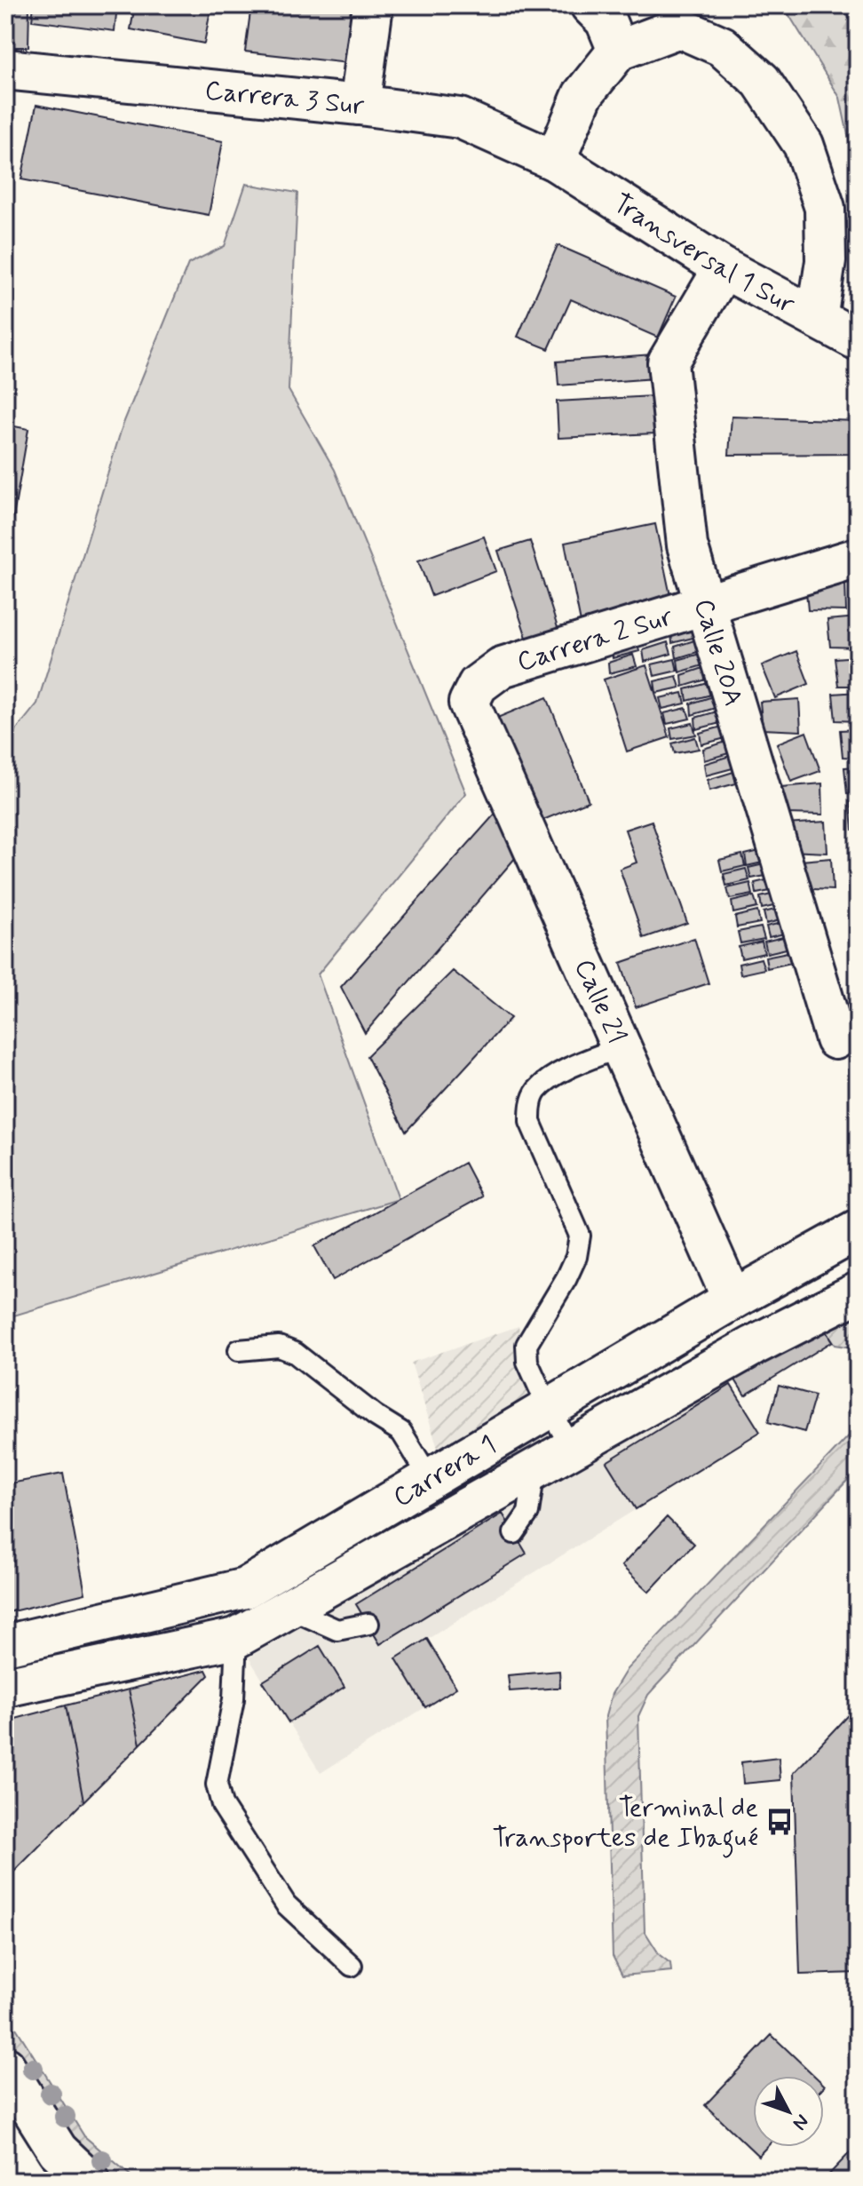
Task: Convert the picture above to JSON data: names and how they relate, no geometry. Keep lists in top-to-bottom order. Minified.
{"streets":{"street":["Carrera 3 Sur","Transversal 1 Sur","Carrera 2 Sur","Calle 20A","Calle 21","Carrera 1"]},"crossings":[["Carrera 3 Sur","Transversal 1 Sur"],["Transversal 1 Sur","Calle 20A"],["Carrera 2 Sur","Calle 20A"],["Carrera 2 Sur","Calle 21"],["Calle 21","Carrera 1"]],"places":{"bus stop":["Terminal de Transportes de Ibagué"]},"north":"bottom right"}
